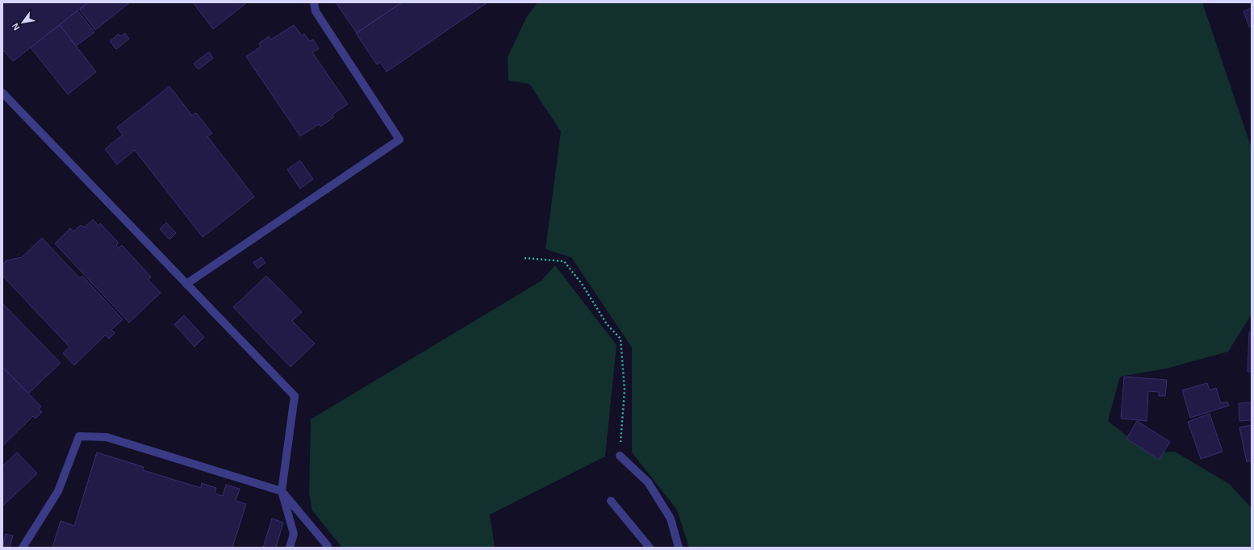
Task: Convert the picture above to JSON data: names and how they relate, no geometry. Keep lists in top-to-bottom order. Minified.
{"north":"bottom left"}
